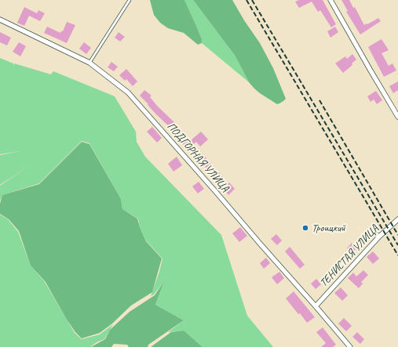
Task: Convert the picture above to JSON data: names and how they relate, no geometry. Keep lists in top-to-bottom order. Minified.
{"streets":{"street":["ПОДГОРНАЯ УЛИЦА","ТЕНИСТАЯ УЛИЦА"]},"crossings":[["ПОДГОРНАЯ УЛИЦА","ТЕНИСТАЯ УЛИЦА"]],"places":["Троицкий"]}
